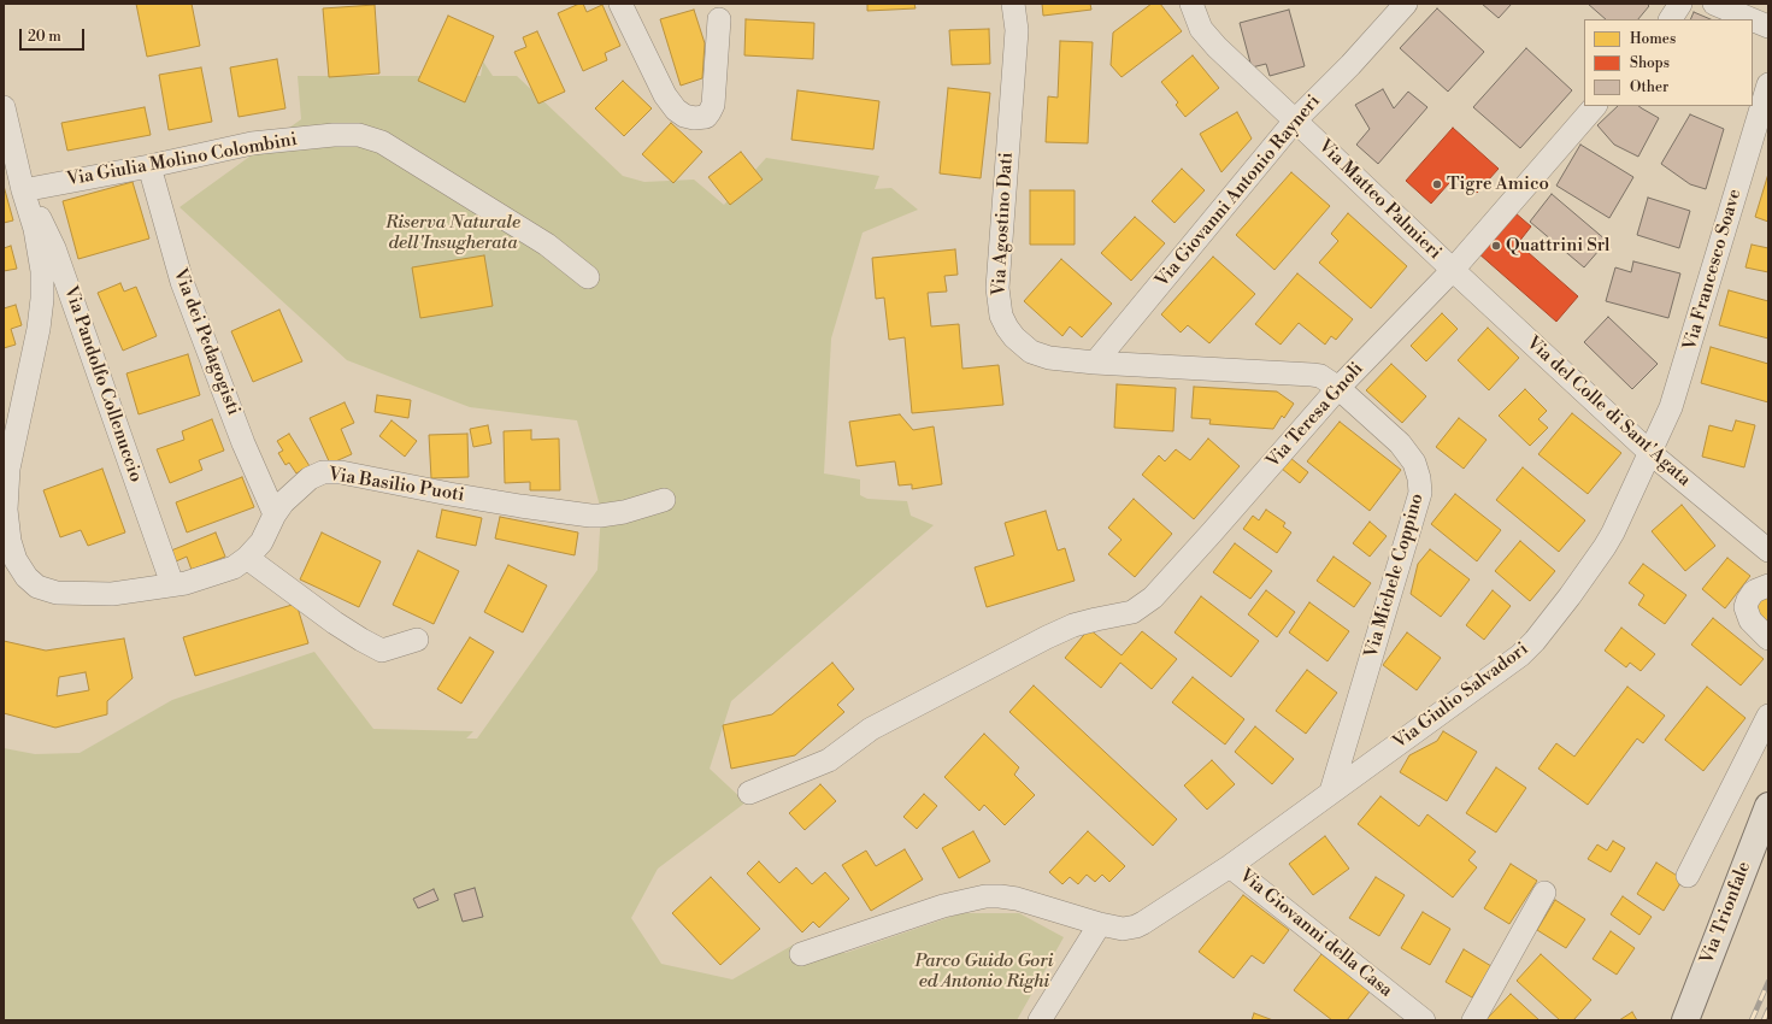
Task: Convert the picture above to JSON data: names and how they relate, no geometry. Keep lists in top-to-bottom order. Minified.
{"streets":{"main road":["Via Trionfale"],"street":["Via Giulia Molino Colombini","Via Giovanni Antonio Rayneri","Via Matteo Palmieri","Via Agostino Dati","Via Francesco Soave","Via dei Pedagogisti","Via Pandolfo Collenuccio","Via del Colle di Sant'Agata","Via Teresa Gnoli","Via Basilio Puoti","Via Michele Coppino","Via Giulio Salvadori","Via Giovanni della Casa"]},"crossings":[["Via Giulia Molino Colombini","Via dei Pedagogisti"],["Via Giulia Molino Colombini","Via Pandolfo Collenuccio"],["Via Giulia Molino Colombini","Via Basilio Puoti"],["Via Giovanni Antonio Rayneri","Via Matteo Palmieri"],["Via Giovanni Antonio Rayneri","Via Agostino Dati"],["Via Matteo Palmieri","Via del Colle di Sant'Agata"],["Via Matteo Palmieri","Via Teresa Gnoli"],["Via Agostino Dati","Via Teresa Gnoli"],["Via Agostino Dati","Via Michele Coppino"],["Via Francesco Soave","Via del Colle di Sant'Agata"],["Via Francesco Soave","Via Giulio Salvadori"],["Via dei Pedagogisti","Via Basilio Puoti"],["Via Pandolfo Collenuccio","Via Basilio Puoti"],["Via del Colle di Sant'Agata","Via Teresa Gnoli"],["Via del Colle di Sant'Agata","Via Giulio Salvadori"],["Via Teresa Gnoli","Via Michele Coppino"],["Via Michele Coppino","Via Giulio Salvadori"],["Via Giulio Salvadori","Via Giovanni della Casa"]],"parks":["Riserva Naturale dell'Insugherata","Parco Guido Gori ed Antonio Righi"],"places":["Tigre Amico","Quattrini Srl"],"legend":["Homes","Shops","Other"],"scale_bar":"20 m"}
